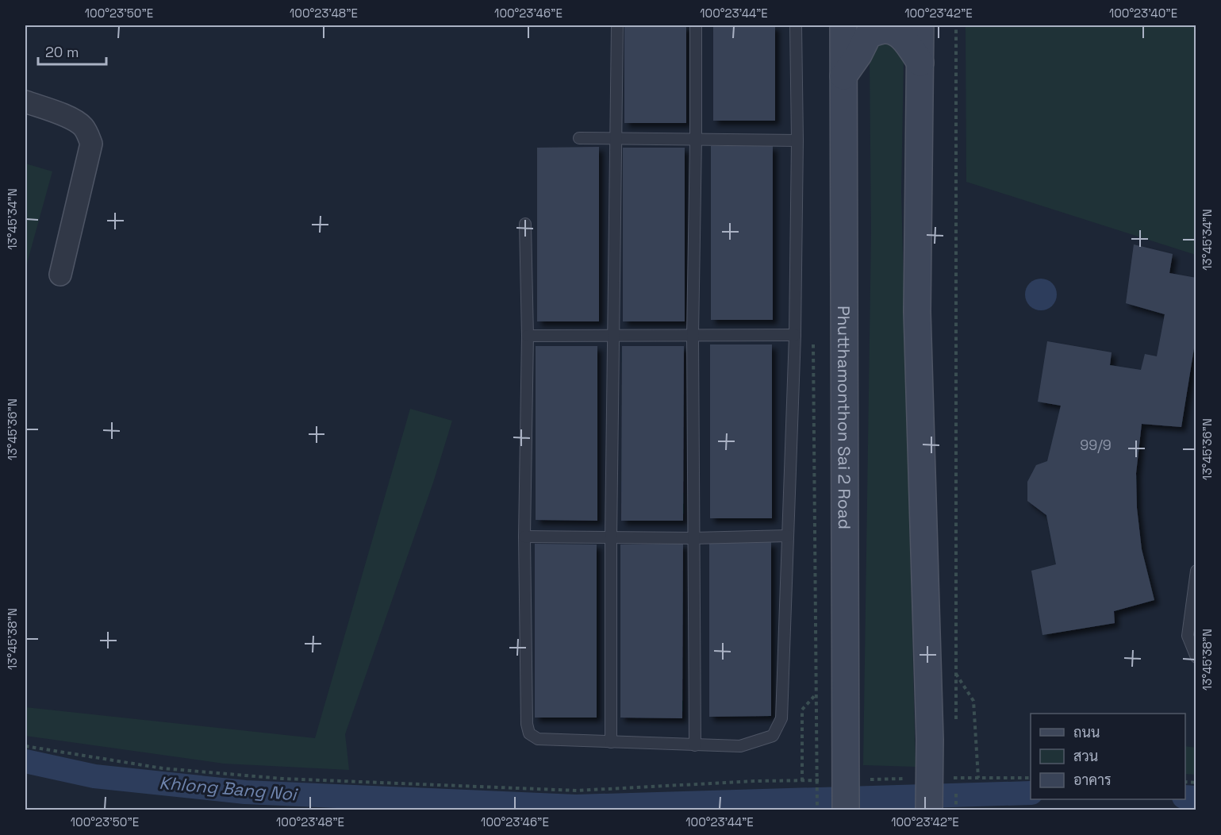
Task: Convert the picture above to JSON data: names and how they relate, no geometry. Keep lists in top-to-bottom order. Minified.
{"streets":{"main road":["Phutthamonthon Sai 2 Road"]},"water":["Khlong Bang Noi"],"house_numbers":["99/9"],"legend":["ถนน","สวน","อาคาร"],"scale_bar":"20 m","coordinates":["100°23'50\"E","100°23'48\"E","100°23'46\"E","100°23'44\"E","100°23'42\"E","100°23'40\"E","13°45'34\"N","13°45'36\"N","13°45'38\"N"]}
